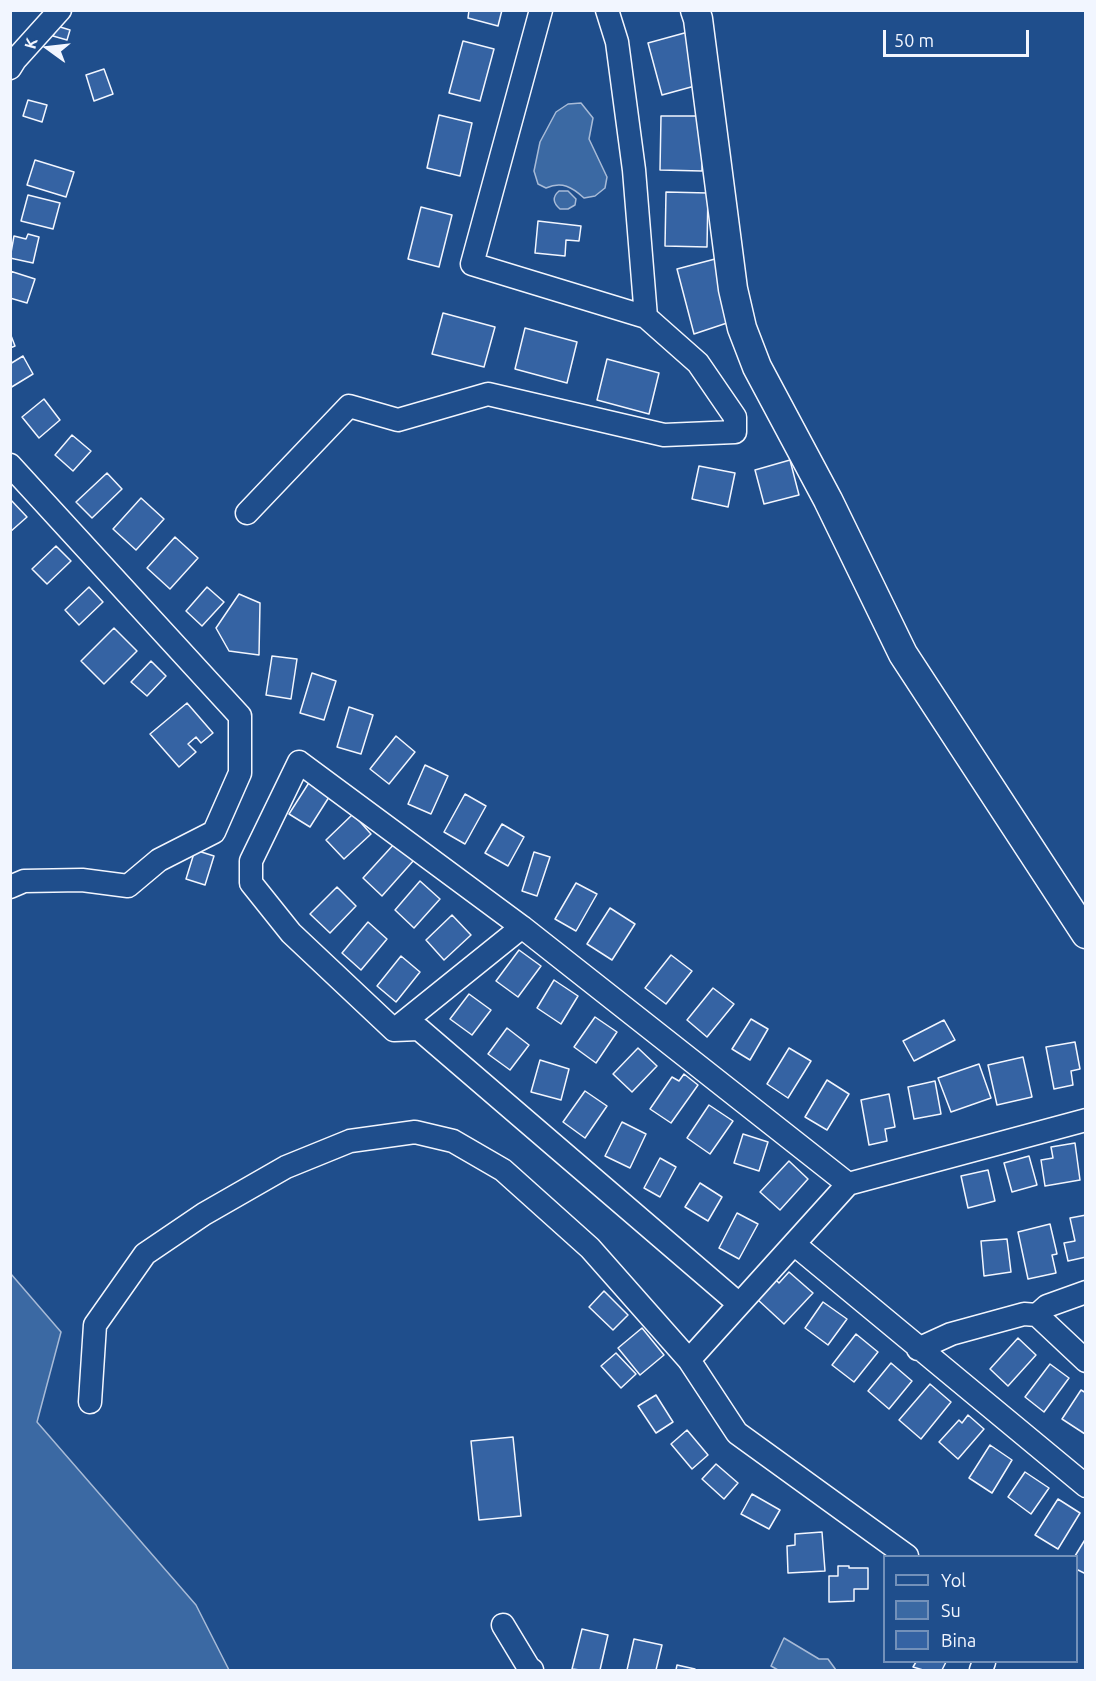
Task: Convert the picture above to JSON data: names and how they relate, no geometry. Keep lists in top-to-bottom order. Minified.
{"legend":["Yol","Su","Bina"],"scale_bar":"50 m","north":"left"}
